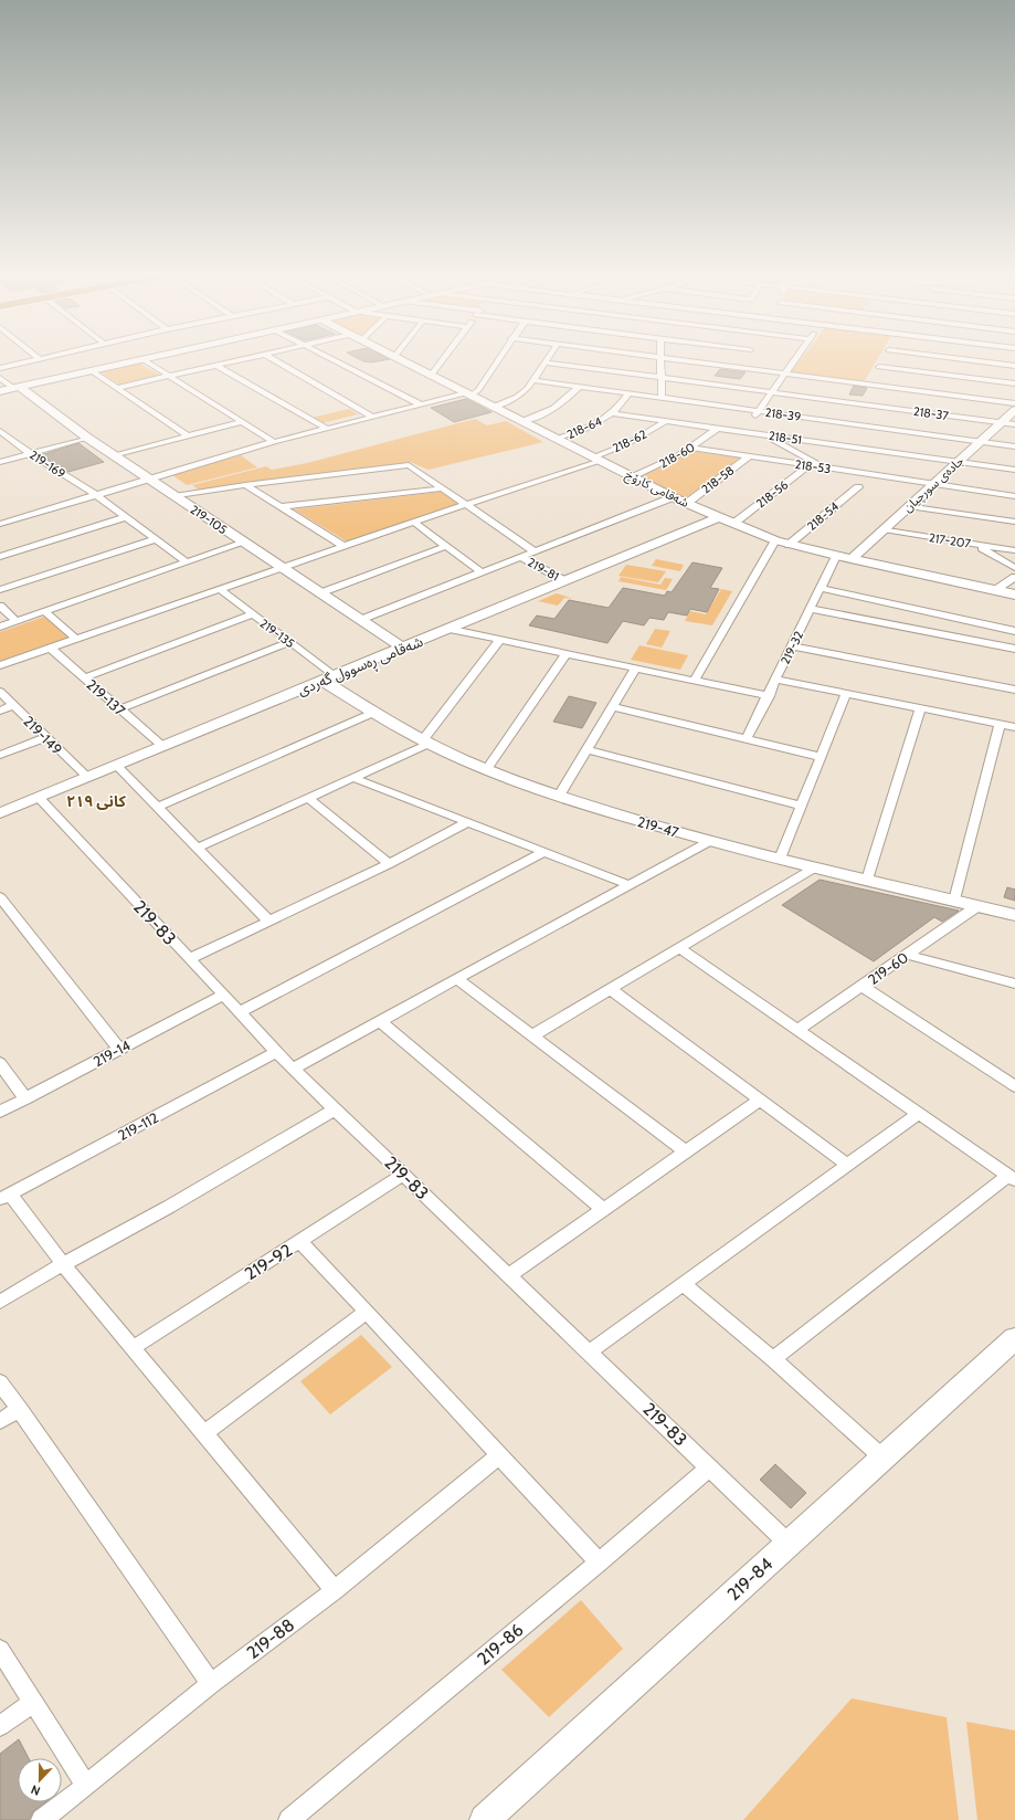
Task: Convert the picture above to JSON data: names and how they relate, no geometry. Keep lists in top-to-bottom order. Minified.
{"streets":{"street":["218-37","218-39","218-64","218-51","218-62","218-60","219-169","218-53","218-58","جادەی سورچیان","شەقامی کارۆخ","218-56","218-54","219-105","217-207","219-81","219-135","219-32","شەقامی ڕەسوول گەردی","219-137","219-149","219-47","219-83","219-60","219-14","219-112","219-92","219-84","219-88","219-86"]},"crossings":[["218-37","جادەی سورچیان"],["218-39","218-64"],["218-39","جادەی سورچیان"],["218-64","218-51"],["218-64","شەقامی کارۆخ"],["218-51","218-62"],["218-51","218-60"],["218-51","جادەی سورچیان"],["218-62","شەقامی کارۆخ"],["218-62","219-105"],["218-62","219-135"],["218-62","219-137"],["218-60","218-53"],["218-60","شەقامی کارۆخ"],["218-53","218-58"],["218-53","جادەی سورچیان"],["218-53","218-56"],["218-58","شەقامی کارۆخ"],["جادەی سورچیان","شەقامی کارۆخ"],["جادەی سورچیان","217-207"],["شەقامی کارۆخ","218-56"],["شەقامی کارۆخ","218-54"],["شەقامی کارۆخ","219-32"],["شەقامی کارۆخ","شەقامی ڕەسوول گەردی"],["219-105","شەقامی ڕەسوول گەردی"],["219-81","شەقامی ڕەسوول گەردی"],["219-135","شەقامی ڕەسوول گەردی"],["219-135","219-47"],["شەقامی ڕەسوول گەردی","219-137"],["شەقامی ڕەسوول گەردی","219-149"],["شەقامی ڕەسوول گەردی","219-47"],["شەقامی ڕەسوول گەردی","219-83"],["219-47","219-60"],["219-83","219-14"],["219-83","219-112"],["219-83","219-92"],["219-83","219-84"],["219-83","219-86"]],"districts":["کانی ٢١٩"],"north":"bottom"}
